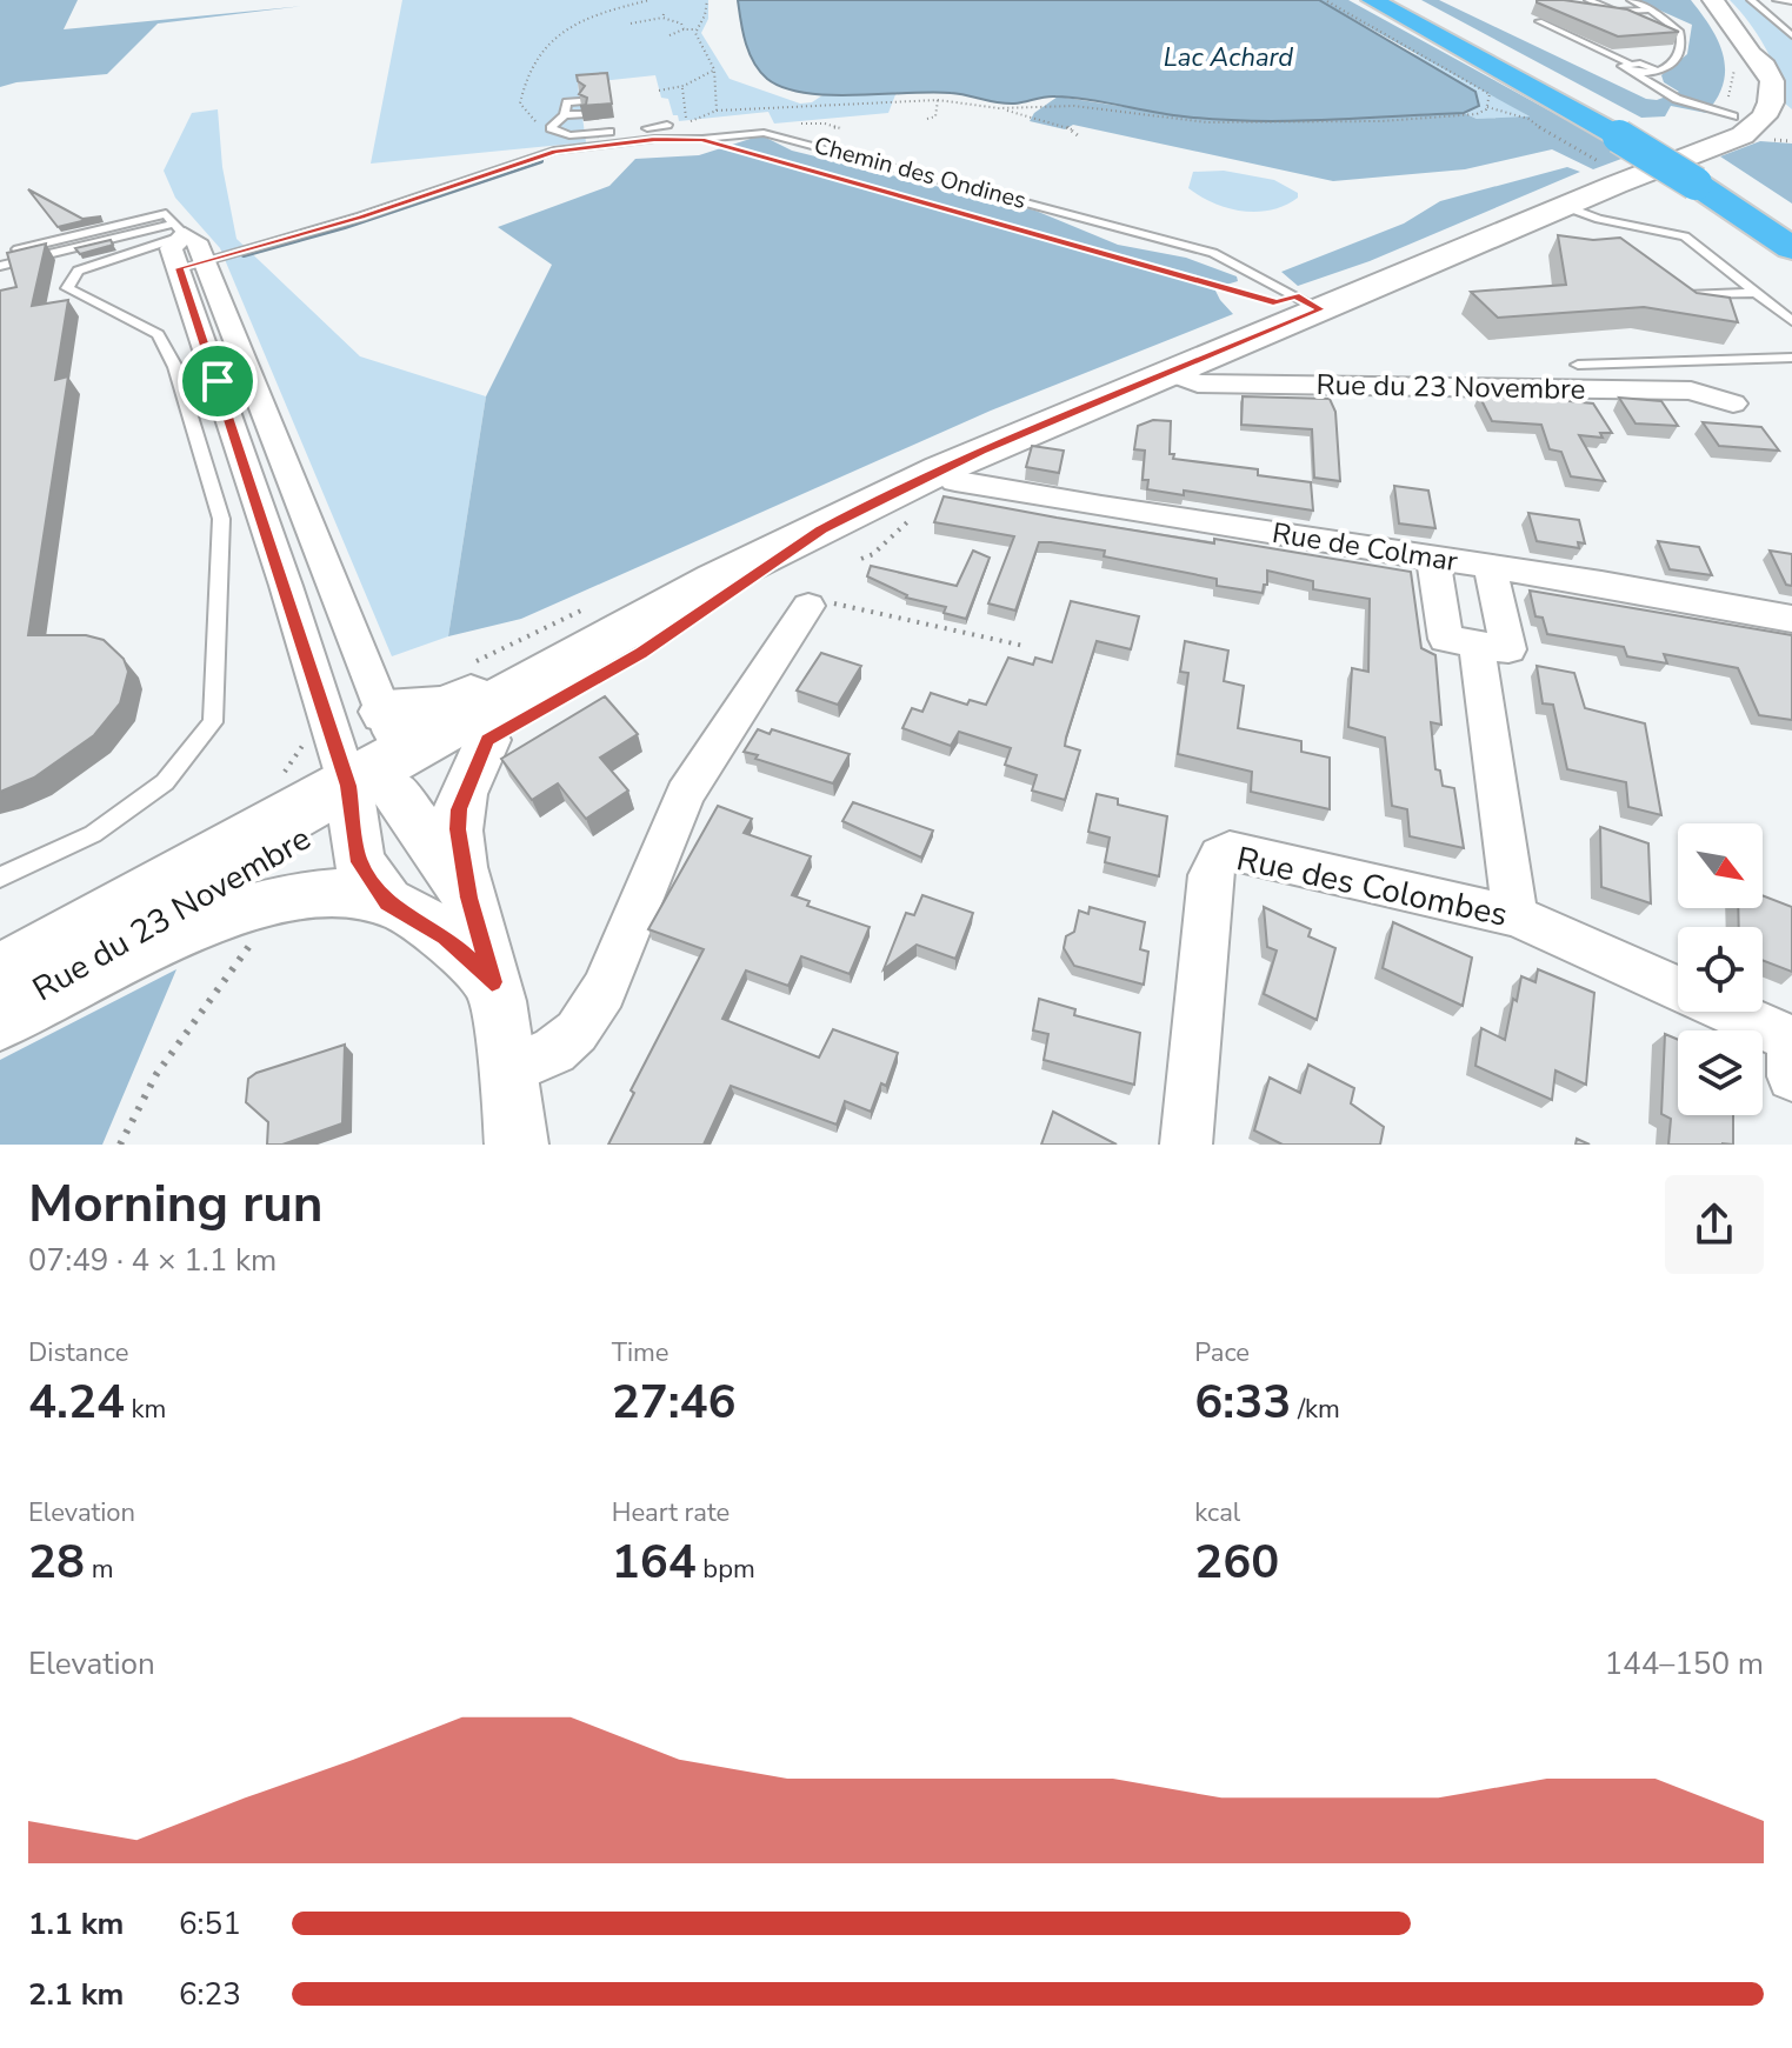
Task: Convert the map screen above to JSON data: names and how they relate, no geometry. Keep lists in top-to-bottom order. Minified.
{"streets":{"main road":["Rue du 23 Novembre"],"street":["Rue de Colmar","Rue des Colombes"],"lane":["Chemin des Ondines"]},"crossings":[["Chemin des Ondines","Rue du 23 Novembre"],["Rue du 23 Novembre","Rue de Colmar"]],"water":["Lac Achard"],"north":"bottom right","page":{"heading":["Morning run","07:49 · 4 × 1.1 km"],"stats":[["Distance","4.24 km"],["Time","27:46"],["Pace","6:33 /km"],["Elevation","28 m"],["Heart rate","164 bpm"],["kcal","260"]],"chart":["Elevation","144–150 m"],"list":[{"name":"1.1 km","note":"6:51"},{"name":"2.1 km","note":"6:23"}]}}
